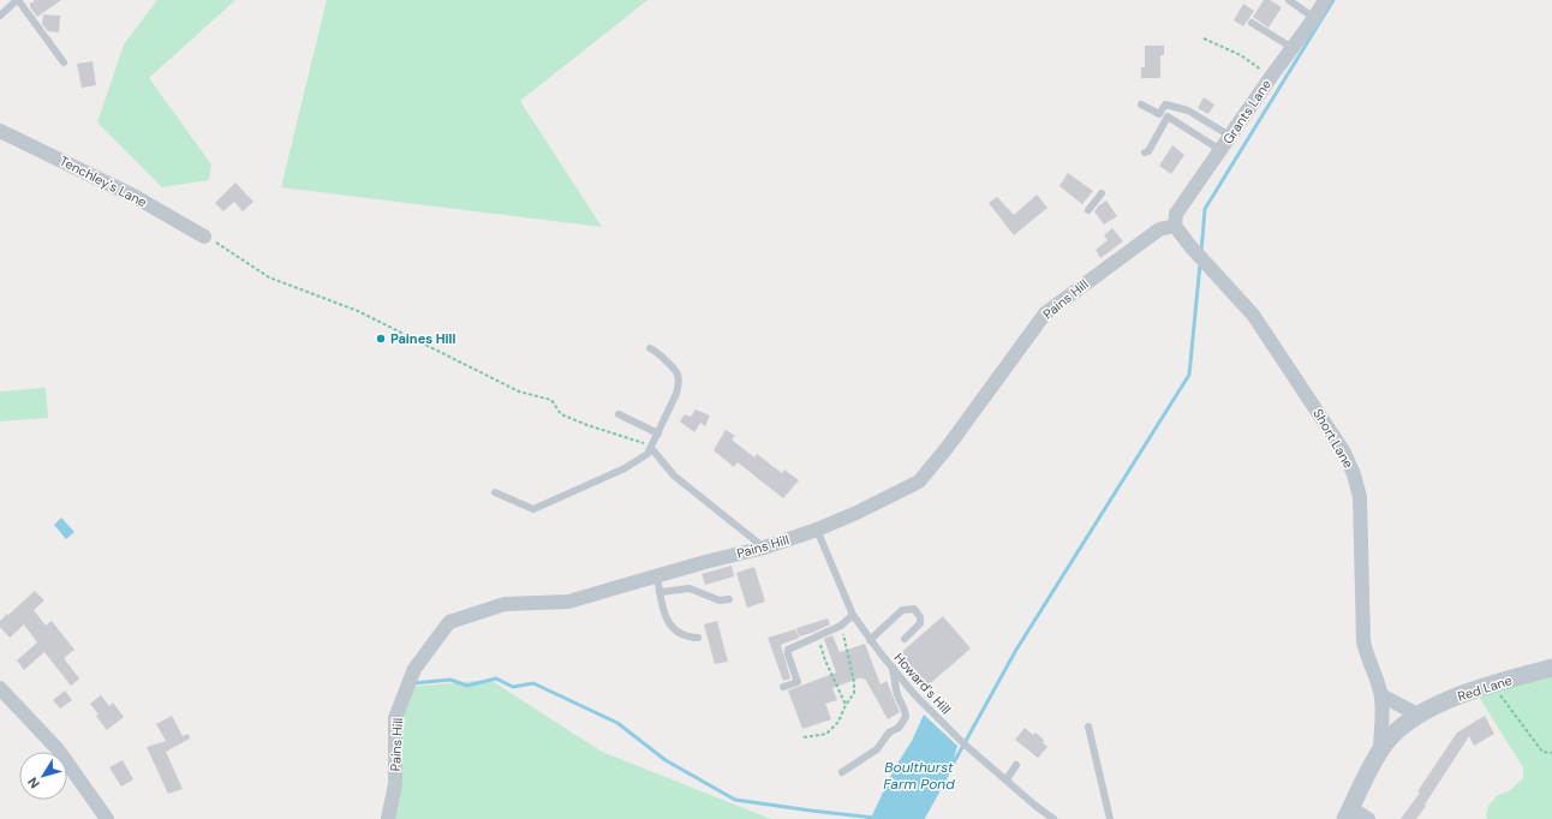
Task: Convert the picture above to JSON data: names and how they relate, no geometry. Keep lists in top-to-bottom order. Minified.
{"streets":{"street":["Grants Lane","Tenchley's Lane","Pains Hill","Short Lane","Red Lane"],"lane":["Howard's Hill"]},"crossings":[["Grants Lane","Pains Hill"],["Grants Lane","Short Lane"],["Pains Hill","Short Lane"],["Pains Hill","Howard's Hill"],["Short Lane","Red Lane"]],"water":["Boulthurst Farm Pond"],"places":["Paines Hill"],"north":"bottom left"}
